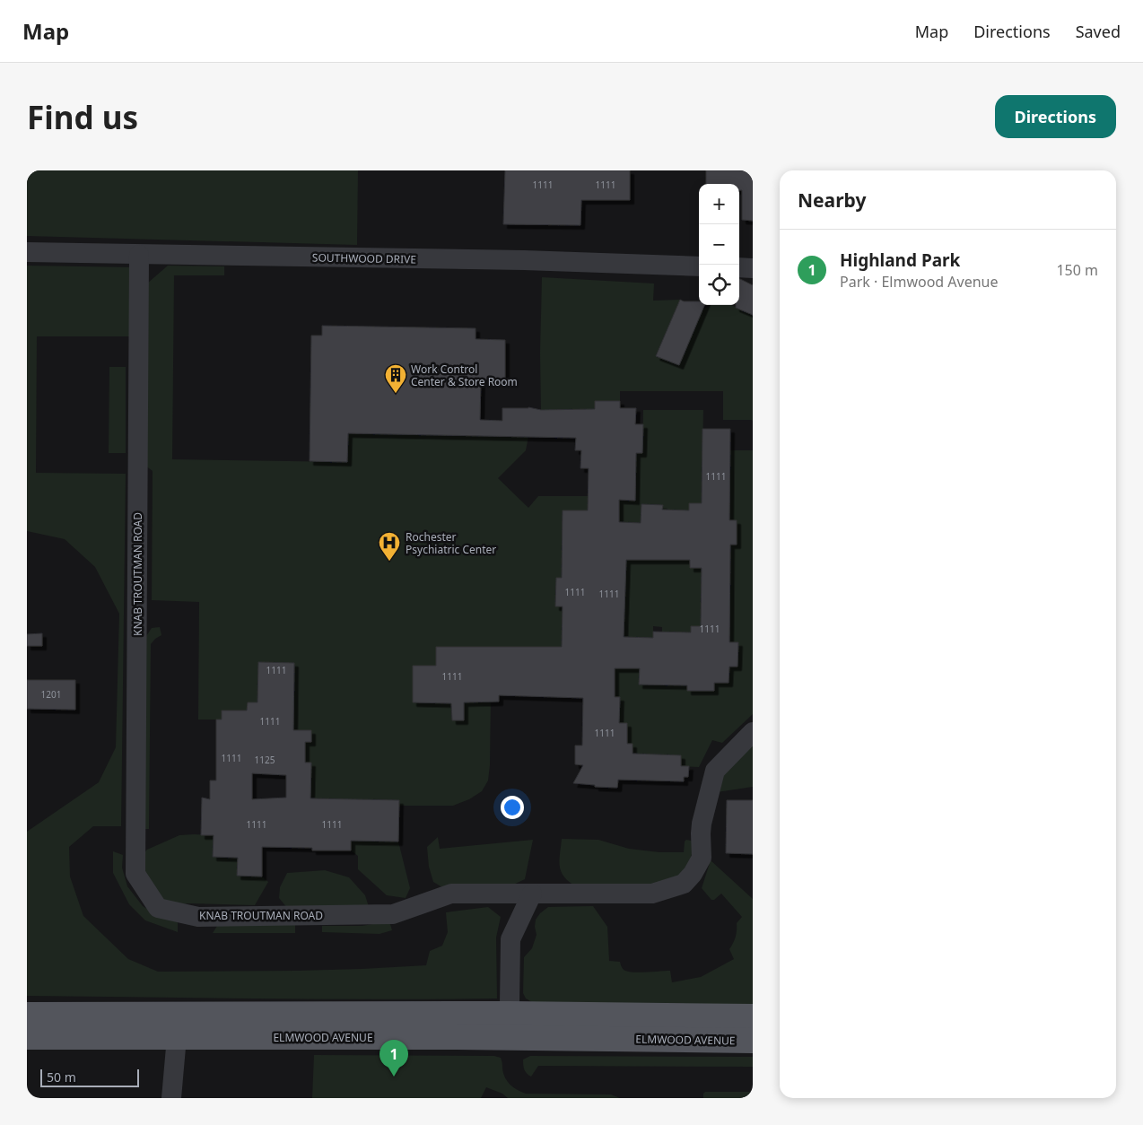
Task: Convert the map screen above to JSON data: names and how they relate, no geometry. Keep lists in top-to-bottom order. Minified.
{"streets":{"main road":["ELMWOOD AVENUE"],"street":["SOUTHWOOD DRIVE","KNAB TROUTMAN ROAD"]},"crossings":[["SOUTHWOOD DRIVE","KNAB TROUTMAN ROAD"]],"places":{"building":["Work Control Center & Store Room"],"hospital":["Rochester Psychiatric Center"]},"house_numbers":["1111","1111","1111","1111","1111","1111","1111","1111","1201","1111","1111","1111","1125","1111","1111"],"scale_bar":"50 m","page":{"header":"Map","nav":["Map","Directions","Saved"],"buttons":"Directions","title":"Find us","heading":"Nearby","map_buttons":["+","−"],"list":[{"mark":"1","name":"Highland Park","note":"Park · Elmwood Avenue","value":"150 m"}],"pins":"1","scale":"50 m"}}
